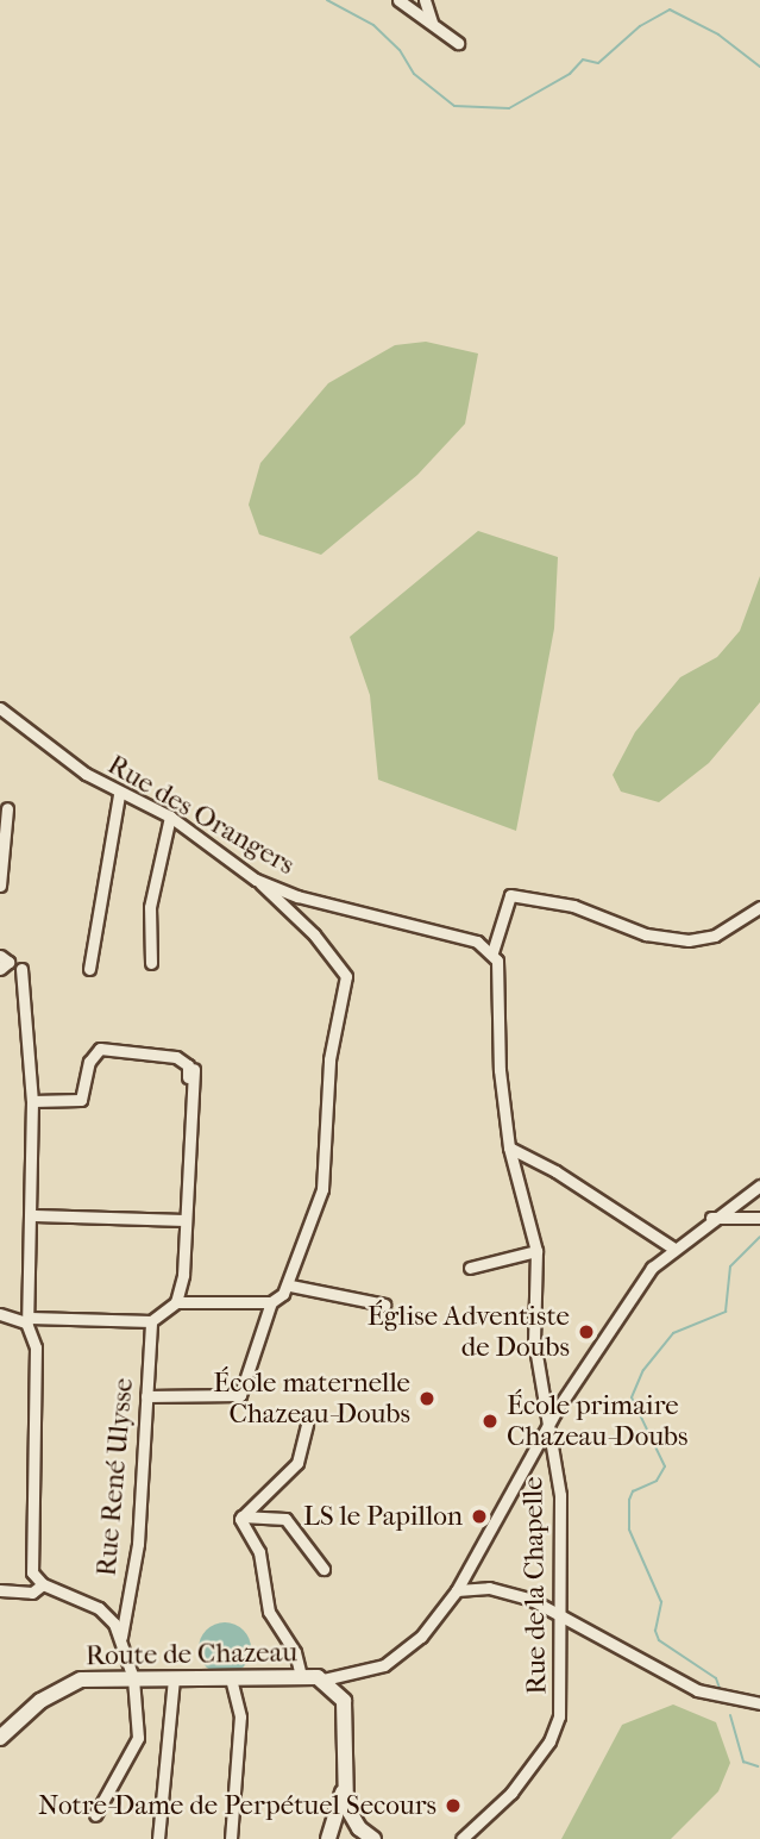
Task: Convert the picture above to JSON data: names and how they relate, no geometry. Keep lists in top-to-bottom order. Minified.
{"streets":{"main road":["Route de Chazeau"],"street":["Rue des Orangers","Rue René Ulysse","Rue de la Chapelle"]},"crossings":[["Rue des Orangers","Rue de la Chapelle"]],"places":["Église Adventiste de Doubs","École maternelle Chazeau-Doubs","École primaire Chazeau-Doubs","LS le Papillon","Notre-Dame de Perpétuel Secours"]}
